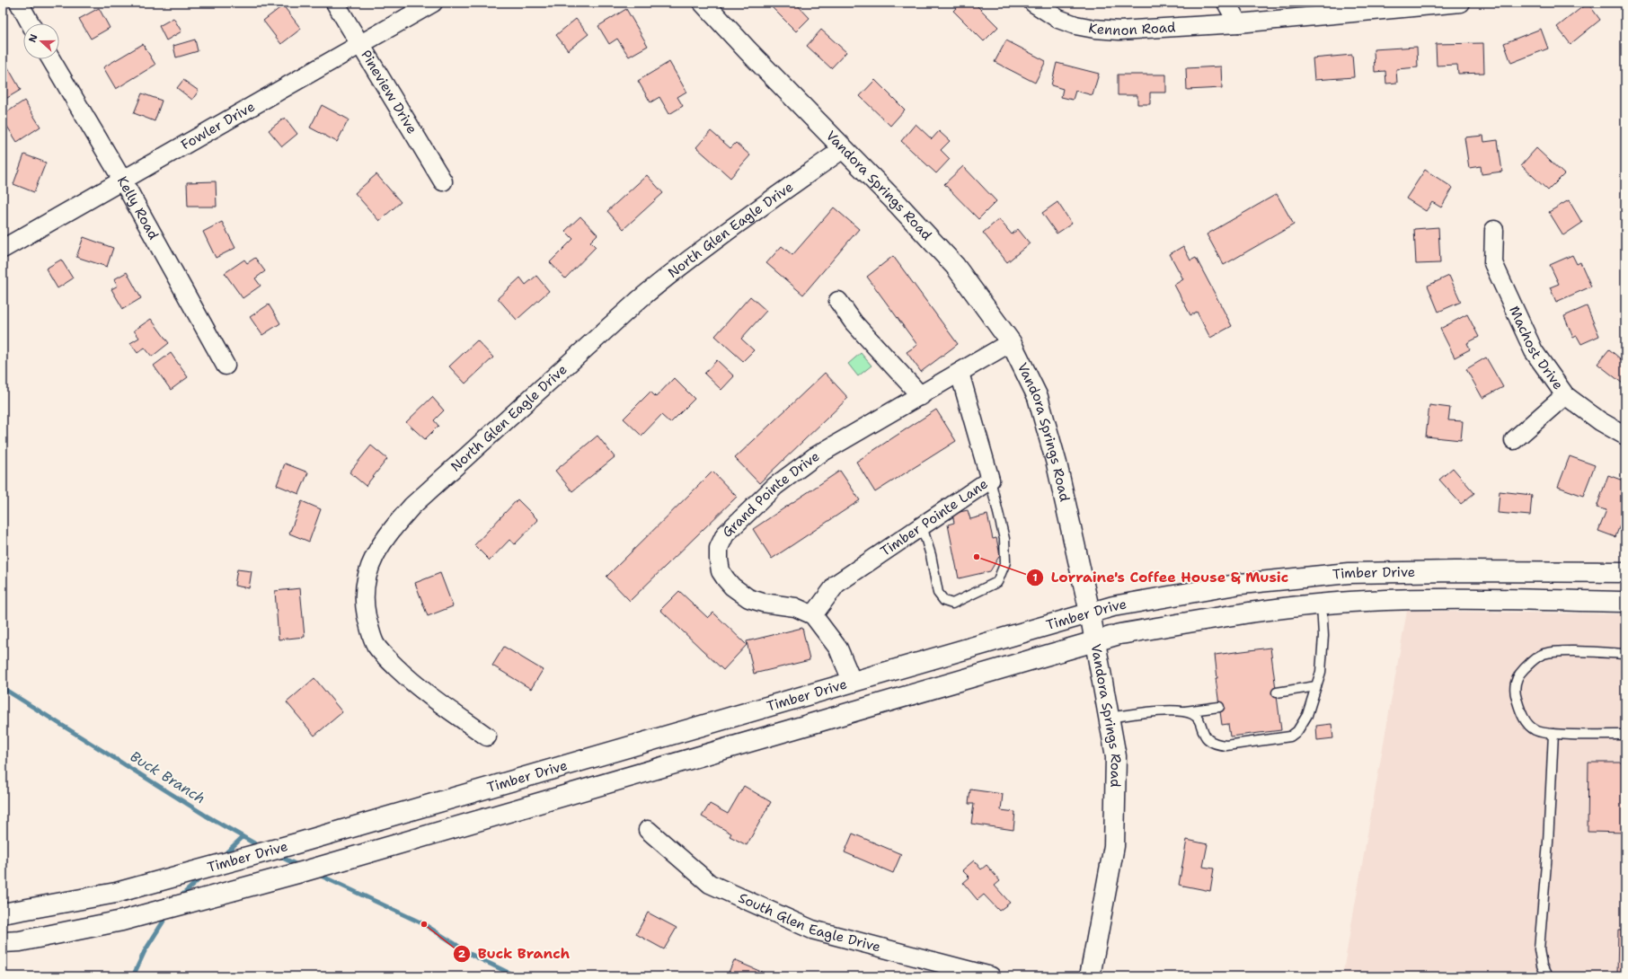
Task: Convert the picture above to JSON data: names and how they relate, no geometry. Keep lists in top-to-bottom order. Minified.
{"streets":{"main road":["Vandora Springs Road","Timber Drive"],"street":["Kennon Road","Pineview Drive","Fowler Drive","Kelly Road","North Glen Eagle Drive","Machost Drive","Grand Pointe Drive","Timber Pointe Lane","South Glen Eagle Drive"]},"crossings":[["Pineview Drive","Fowler Drive"],["Fowler Drive","Kelly Road"],["Vandora Springs Road","North Glen Eagle Drive"],["Vandora Springs Road","Grand Pointe Drive"],["Vandora Springs Road","Timber Drive"],["Grand Pointe Drive","Timber Pointe Lane"],["Grand Pointe Drive","Timber Drive"]],"water":["Buck Branch"],"places":["Lorraine's Coffee House & Music","Buck Branch"],"north":"left"}
